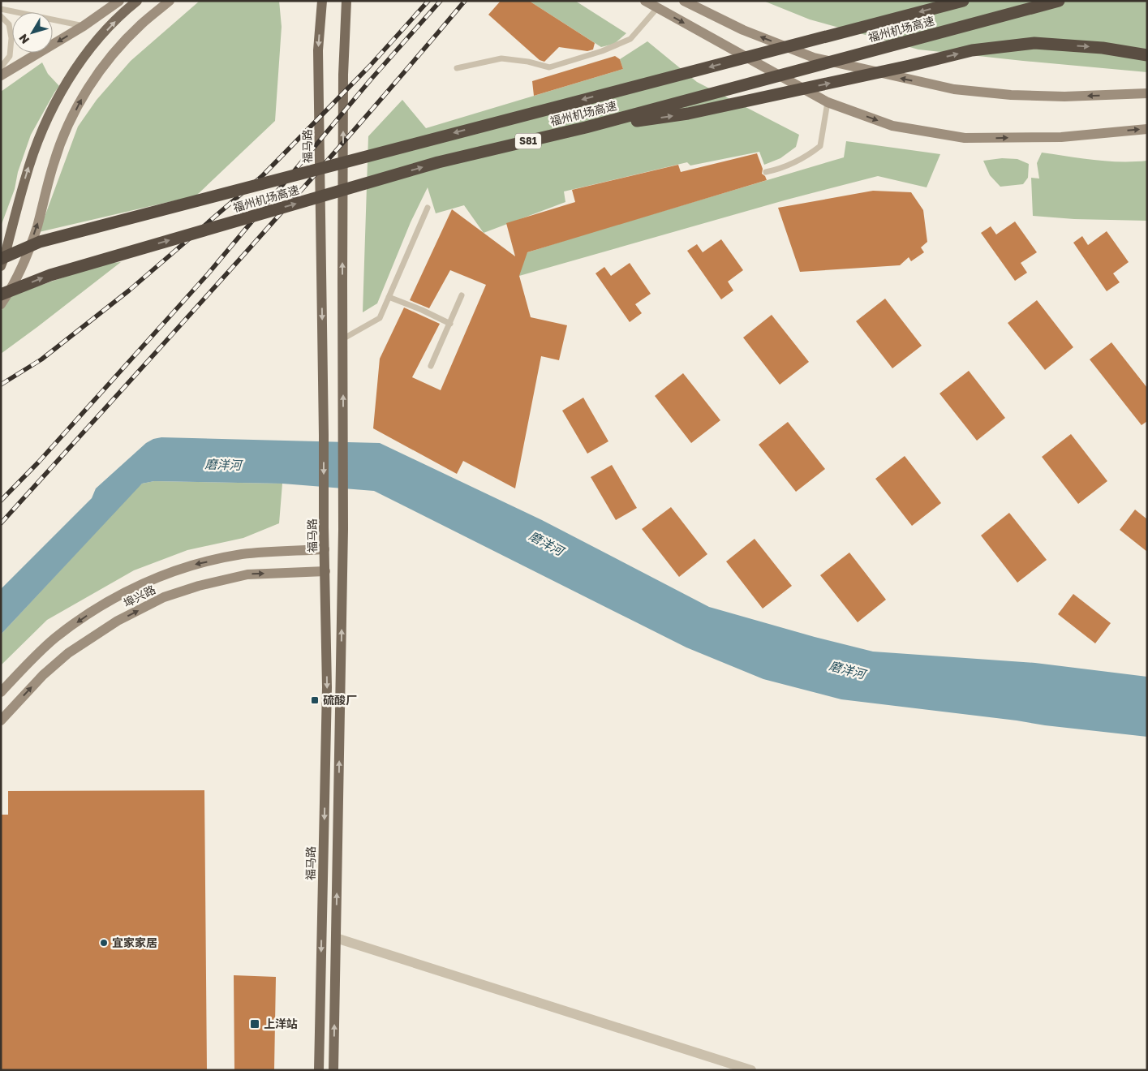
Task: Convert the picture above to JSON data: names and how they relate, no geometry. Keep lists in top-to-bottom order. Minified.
{"streets":{"highway":["福州机场高速","S81"],"main road":["福马路","埠兴路"]},"crossings":[["福马路","埠兴路"]],"water":["磨洋河"],"places":{"transit":["硫酸厂","上洋站"],"other":["宜家家居"]},"north":"bottom left"}
